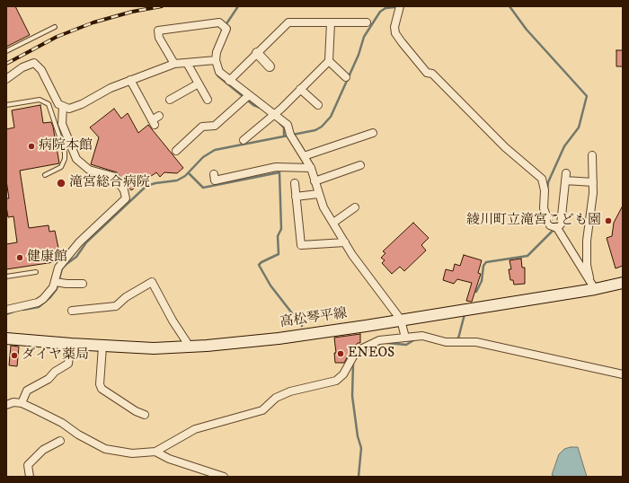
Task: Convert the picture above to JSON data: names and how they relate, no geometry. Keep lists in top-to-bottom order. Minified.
{"streets":{"main road":["高松琴平線"]},"places":["病院本館","滝宮総合病院","綾川町立滝宮こども園","健康館","ENEOS","ダイヤ薬局"]}
